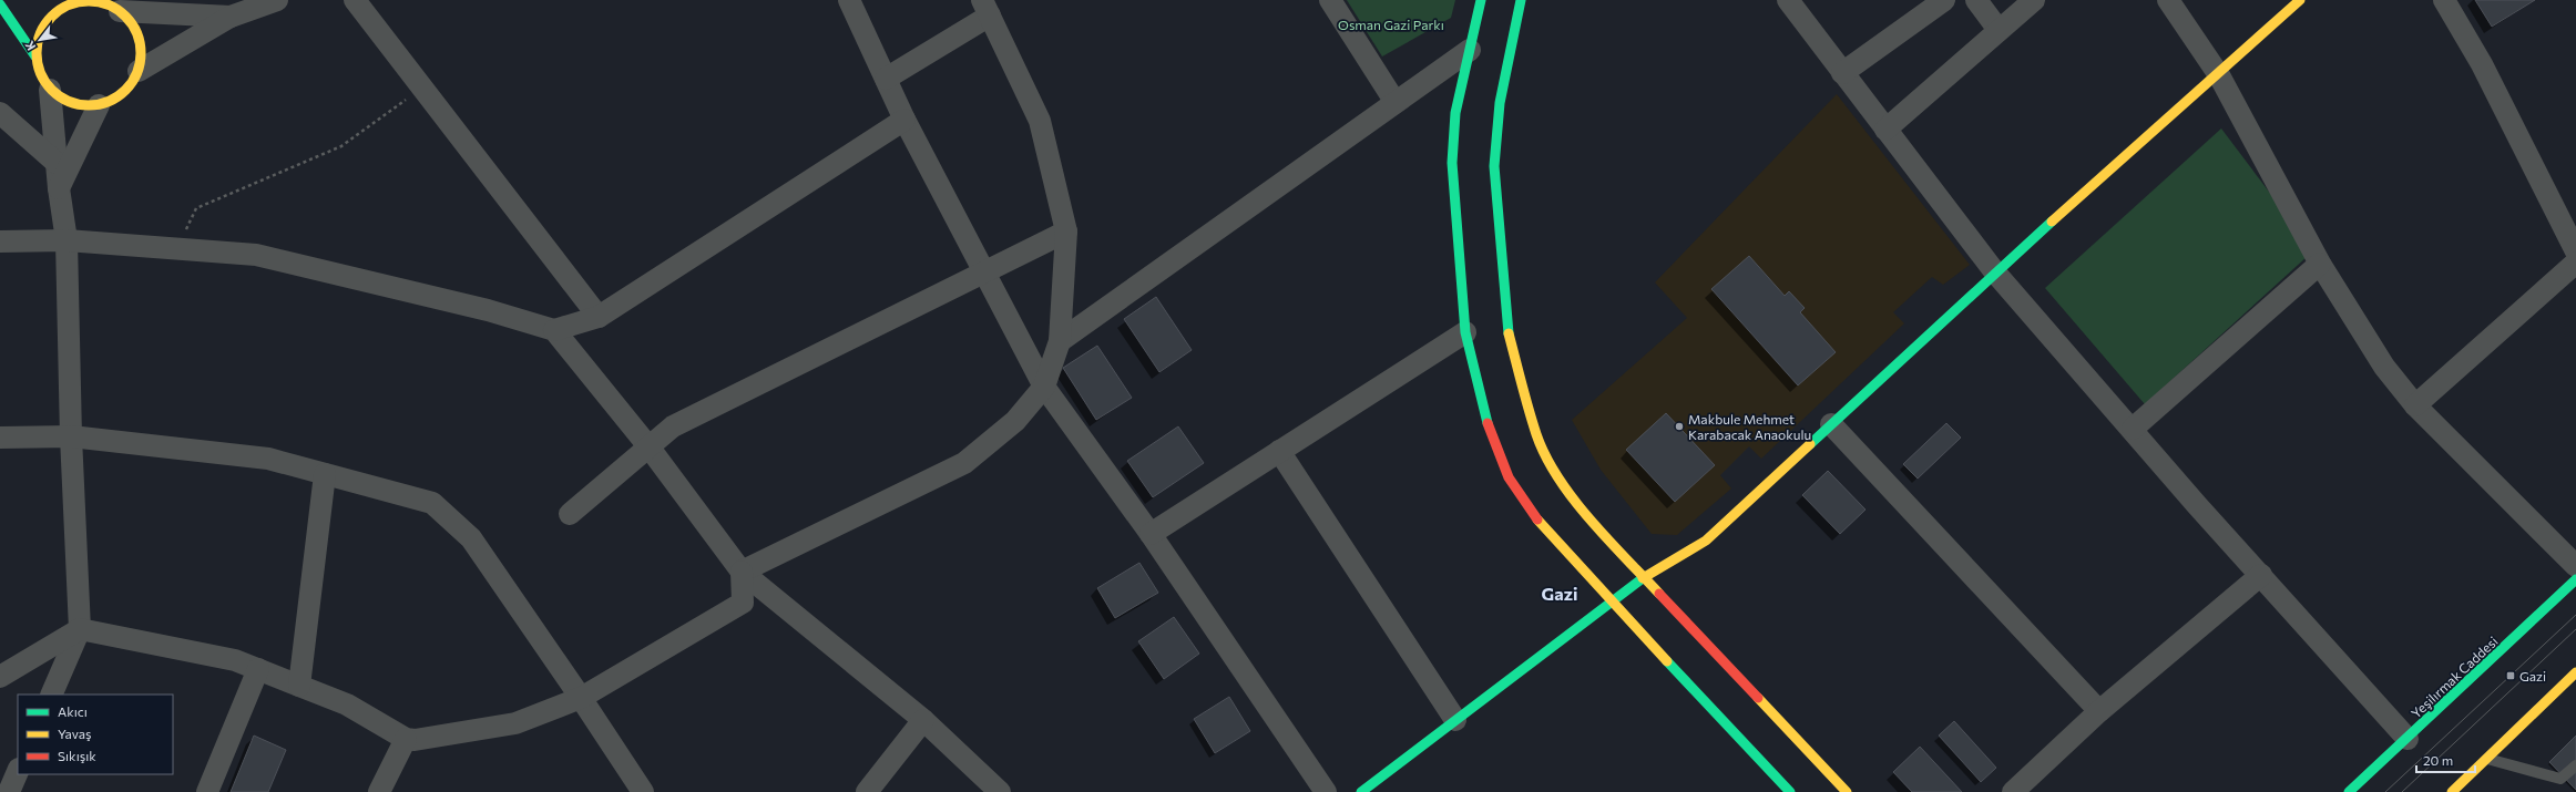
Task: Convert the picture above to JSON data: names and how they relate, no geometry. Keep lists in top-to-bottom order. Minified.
{"streets":{"main road":["Yeşilırmak Caddesi"]},"districts":["Gazi"],"parks":["Osman Gazi Parkı"],"places":{"other":["Makbule Mehmet Karabacak Anaokulu"],"transit":["Gazi"]},"legend":["Akıcı","Yavaş","Sıkışık"],"scale_bar":"20 m","north":"bottom left"}
